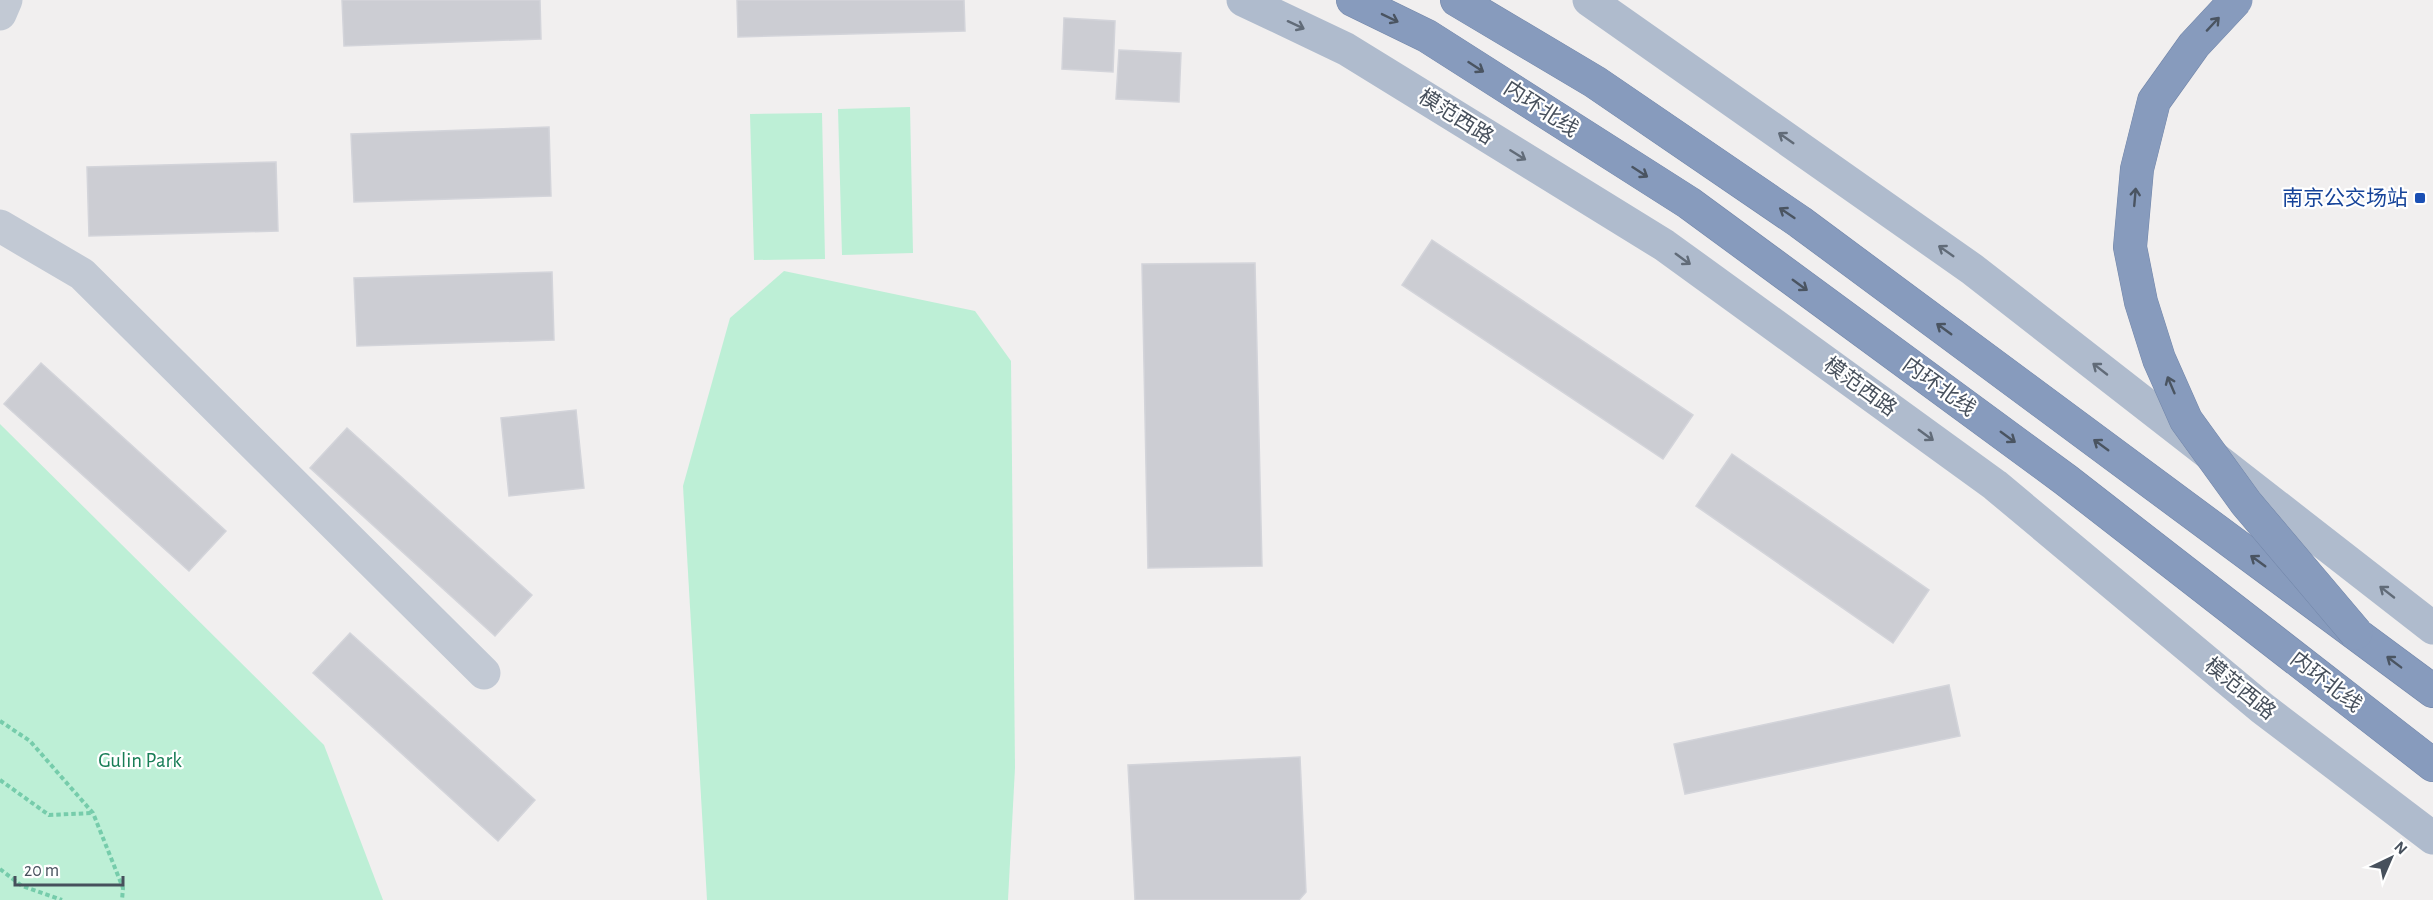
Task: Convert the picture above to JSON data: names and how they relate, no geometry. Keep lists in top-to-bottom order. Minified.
{"streets":{"highway":["内环北线"],"main road":["模范西路"]},"parks":["Gulin Park"],"places":{"transit":["南京公交场站"]},"scale_bar":"20 m","north":"top right"}
